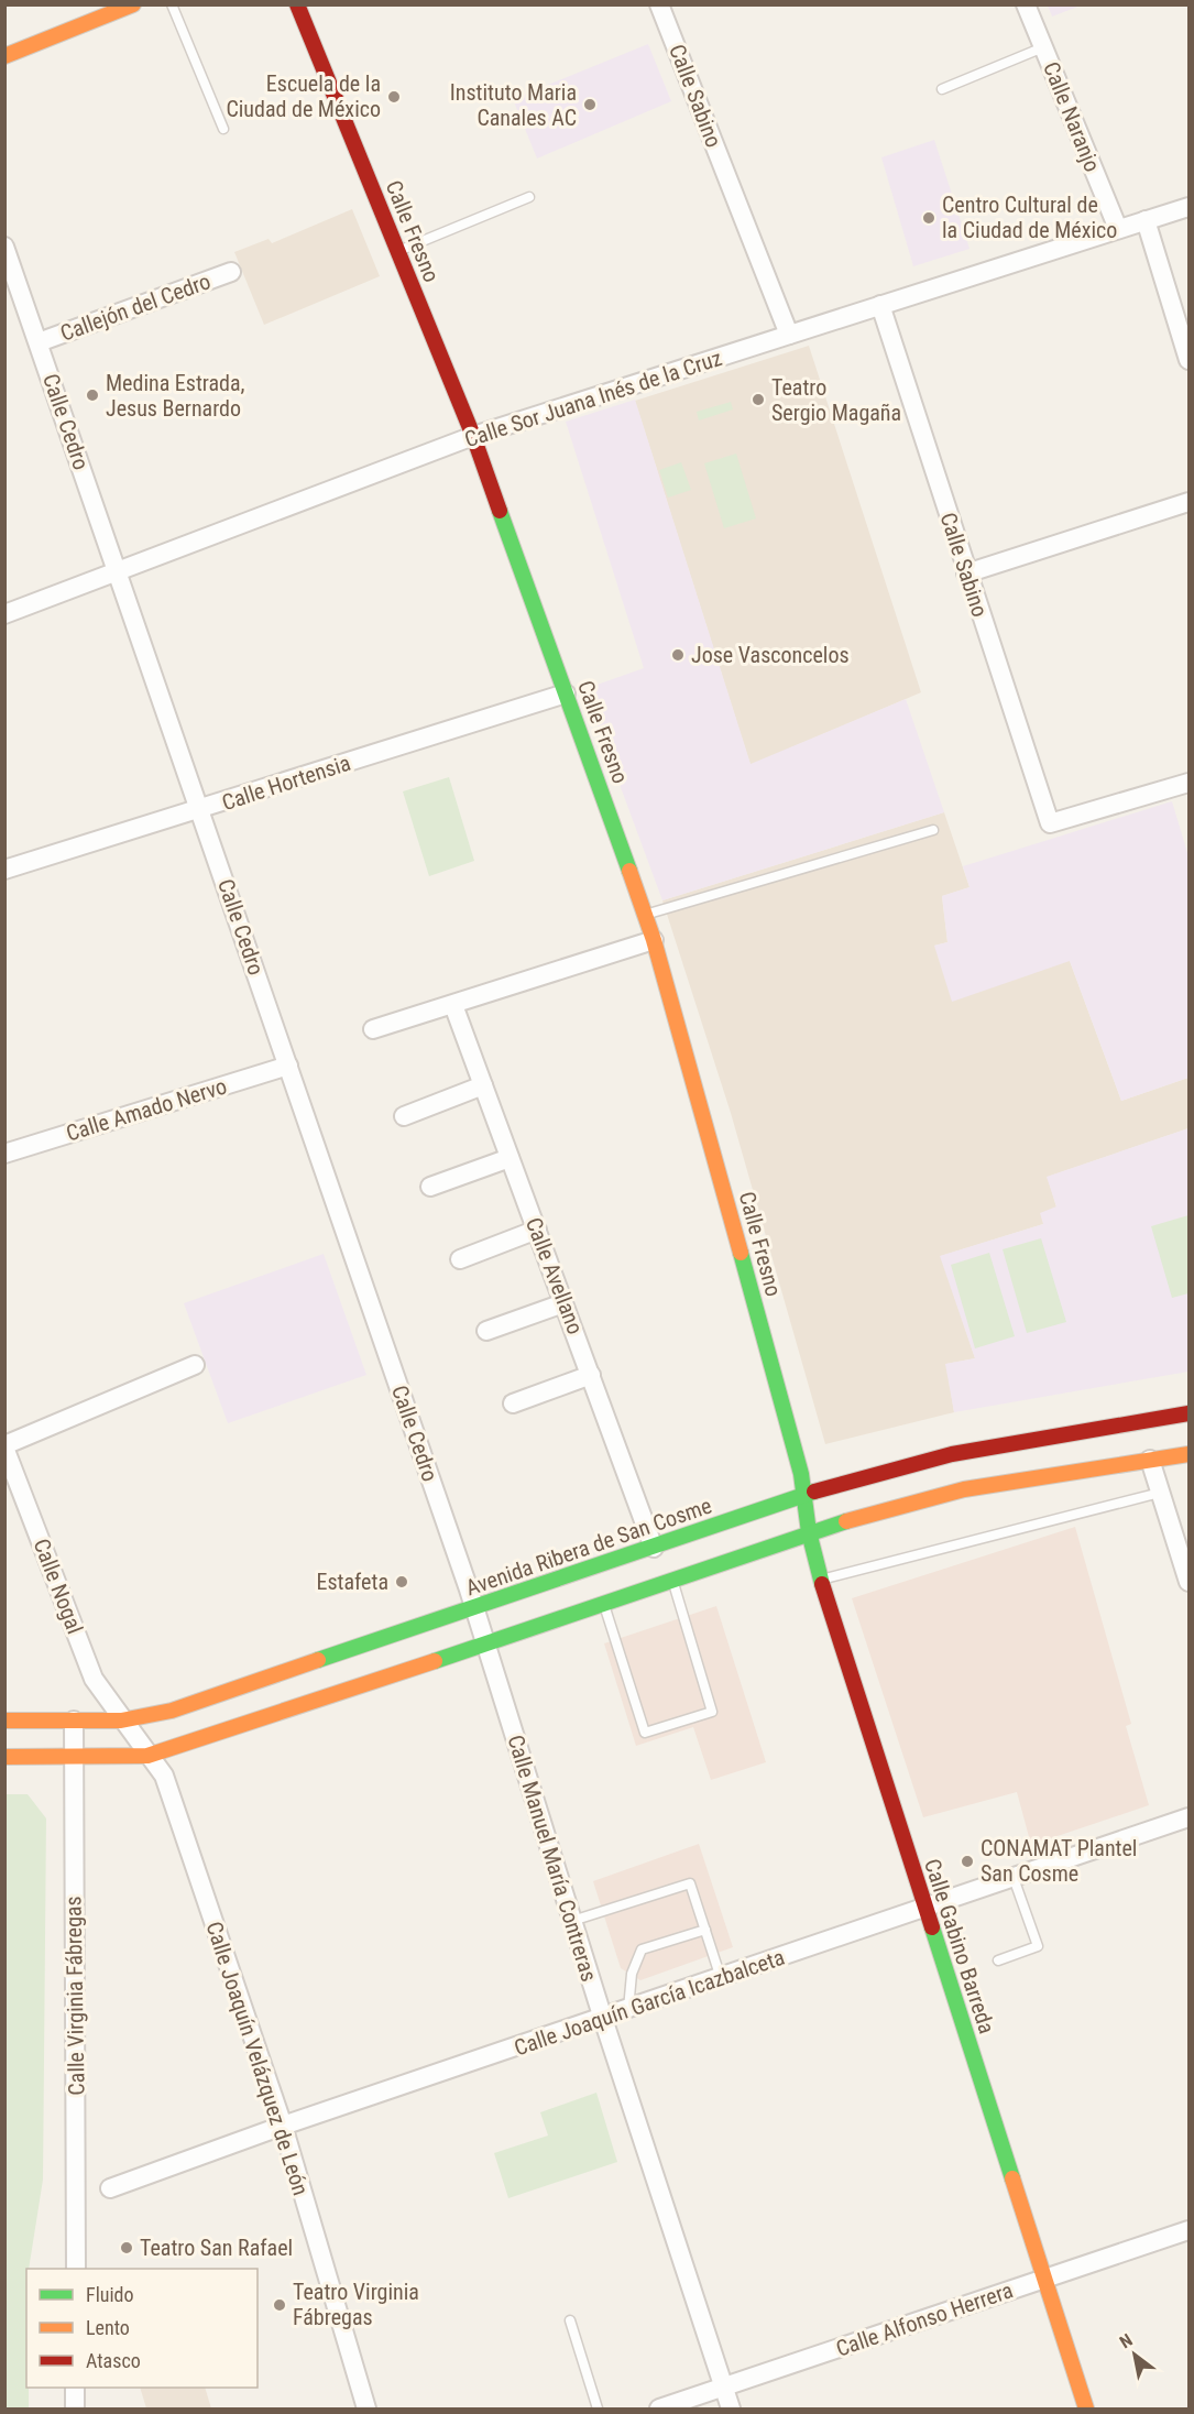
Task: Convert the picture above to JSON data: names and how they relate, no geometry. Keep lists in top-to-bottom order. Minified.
{"streets":{"main road":["Calle Fresno","Avenida Ribera de San Cosme","Calle Gabino Barreda"],"street":["Calle Sabino","Calle Naranjo","Callejón del Cedro","Calle Sor Juana Inés de la Cruz","Calle Cedro","Calle Hortensia","Calle Amado Nervo","Calle Avellano","Calle Nogal","Calle Manuel María Contreras","Calle Virginia Fábregas","Calle Joaquín García Icazbalceta","Calle Joaquín Velázquez de León","Calle Alfonso Herrera"]},"crossings":[["Calle Sabino","Calle Sor Juana Inés de la Cruz"],["Calle Naranjo","Calle Sor Juana Inés de la Cruz"],["Calle Fresno","Calle Sor Juana Inés de la Cruz"],["Calle Fresno","Calle Hortensia"],["Calle Fresno","Avenida Ribera de San Cosme"],["Calle Fresno","Calle Gabino Barreda"],["Callejón del Cedro","Calle Cedro"],["Calle Sor Juana Inés de la Cruz","Calle Cedro"],["Calle Cedro","Calle Hortensia"],["Calle Cedro","Calle Amado Nervo"],["Calle Cedro","Avenida Ribera de San Cosme"],["Calle Cedro","Calle Manuel María Contreras"],["Calle Avellano","Avenida Ribera de San Cosme"],["Avenida Ribera de San Cosme","Calle Nogal"],["Avenida Ribera de San Cosme","Calle Manuel María Contreras"],["Avenida Ribera de San Cosme","Calle Gabino Barreda"],["Avenida Ribera de San Cosme","Calle Virginia Fábregas"],["Avenida Ribera de San Cosme","Calle Joaquín Velázquez de León"],["Calle Nogal","Calle Joaquín Velázquez de León"],["Calle Manuel María Contreras","Calle Joaquín García Icazbalceta"],["Calle Manuel María Contreras","Calle Alfonso Herrera"],["Calle Gabino Barreda","Calle Joaquín García Icazbalceta"],["Calle Gabino Barreda","Calle Alfonso Herrera"],["Calle Joaquín García Icazbalceta","Calle Joaquín Velázquez de León"]],"places":["Escuela de la Ciudad de México","Instituto Maria Canales AC","Centro Cultural de la Ciudad de México","Medina Estrada, Jesus Bernardo","Teatro Sergio Magaña","Jose Vasconcelos","Estafeta","CONAMAT Plantel San Cosme","Teatro San Rafael","Teatro Virginia Fábregas"],"legend":["Fluido","Lento","Atasco"],"north":"top left"}
